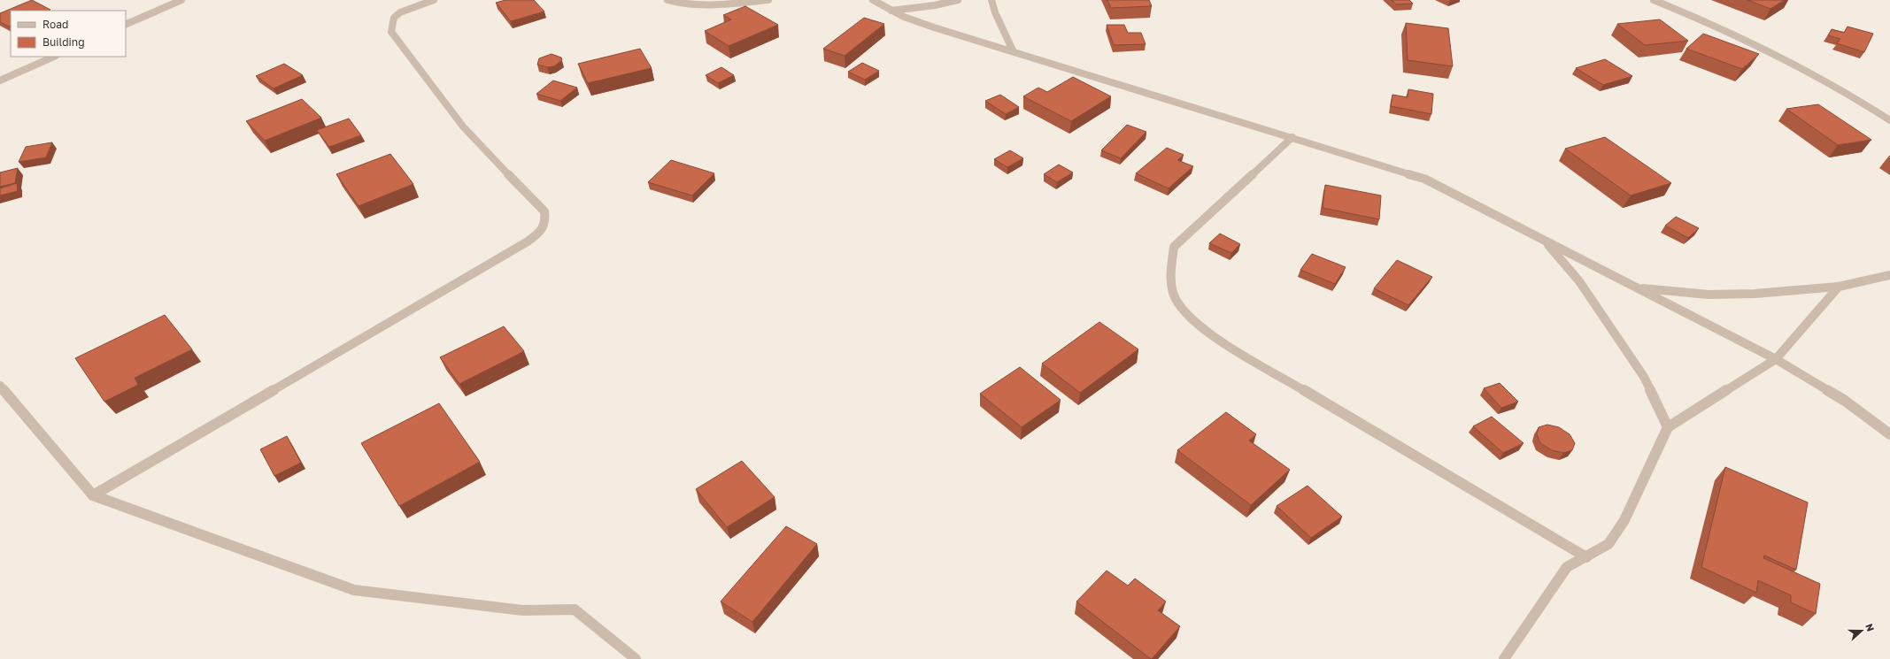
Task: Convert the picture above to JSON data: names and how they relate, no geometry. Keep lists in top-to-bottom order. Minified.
{"legend":["Road","Building"],"north":"right"}
